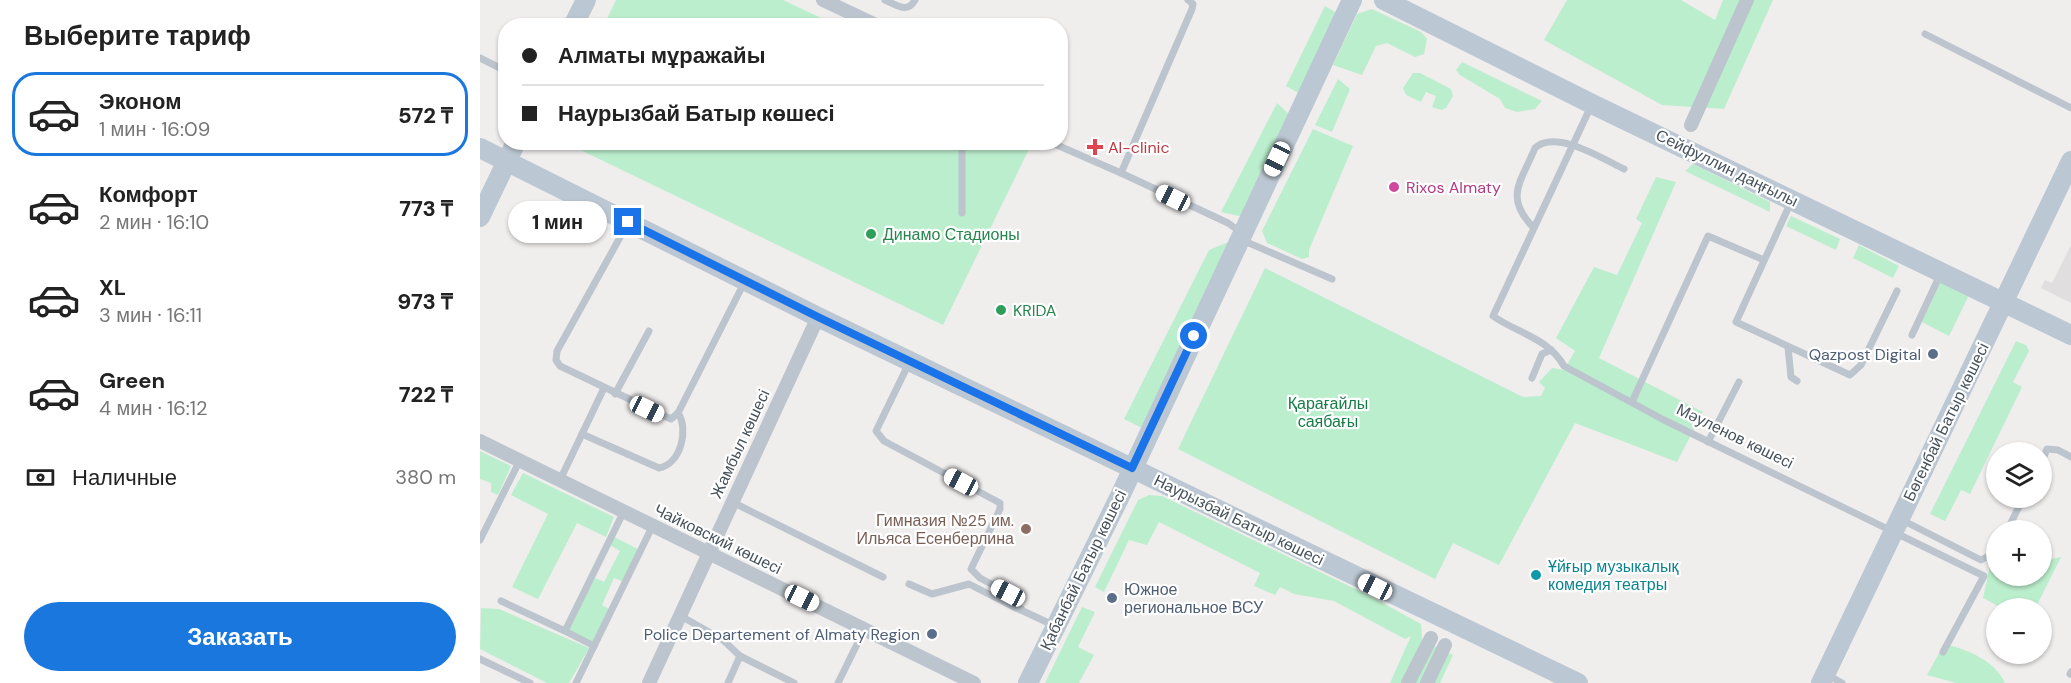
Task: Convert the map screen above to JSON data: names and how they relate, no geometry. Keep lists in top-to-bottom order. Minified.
{"streets":{"main road":["Сейфуллин даңғылы","Бөгенбай Батыр көшесі","Наурызбай Батыр көшесі","Қабанбай Батыр көшесі"],"street":["Жамбыл көшесі","Чайковский көшесі"],"lane":["Мәуленов көшесі"]},"crossings":[["Сейфуллин даңғылы","Бөгенбай Батыр көшесі"],["Бөгенбай Батыр көшесі","Мәуленов көшесі"],["Жамбыл көшесі","Наурызбай Батыр көшесі"],["Жамбыл көшесі","Чайковский көшесі"],["Наурызбай Батыр көшесі","Қабанбай Батыр көшесі"]],"parks":["Қарағайлы саябағы"],"places":{"health":["Al-clinic"],"other":["Rixos Almaty","Динамо Стадионы","KRIDA","Qazpost Digital","Гимназия №25 им. Ильяса Есенберлина","Ұйғыр музыкалық комедия театры","Южное региональное ВСУ","Police Departement of Almaty Region"]},"page":{"heading":"Выберите тариф","banner":["Алматы мұражайы","Наурызбай Батыр көшесі"],"list":[{"name":"Эконом","note":"1 мин · 16:09","value":"572 ₸"},{"name":"Комфорт","note":"2 мин · 16:10","value":"773 ₸"},{"name":"XL","note":"3 мин · 16:11","value":"973 ₸"},{"name":"Green","note":"4 мин · 16:12","value":"722 ₸"}],"bubble":"1 мин","map_buttons":["+","−"],"pay":["Наличные","380 m"],"buttons":"Заказать"}}
